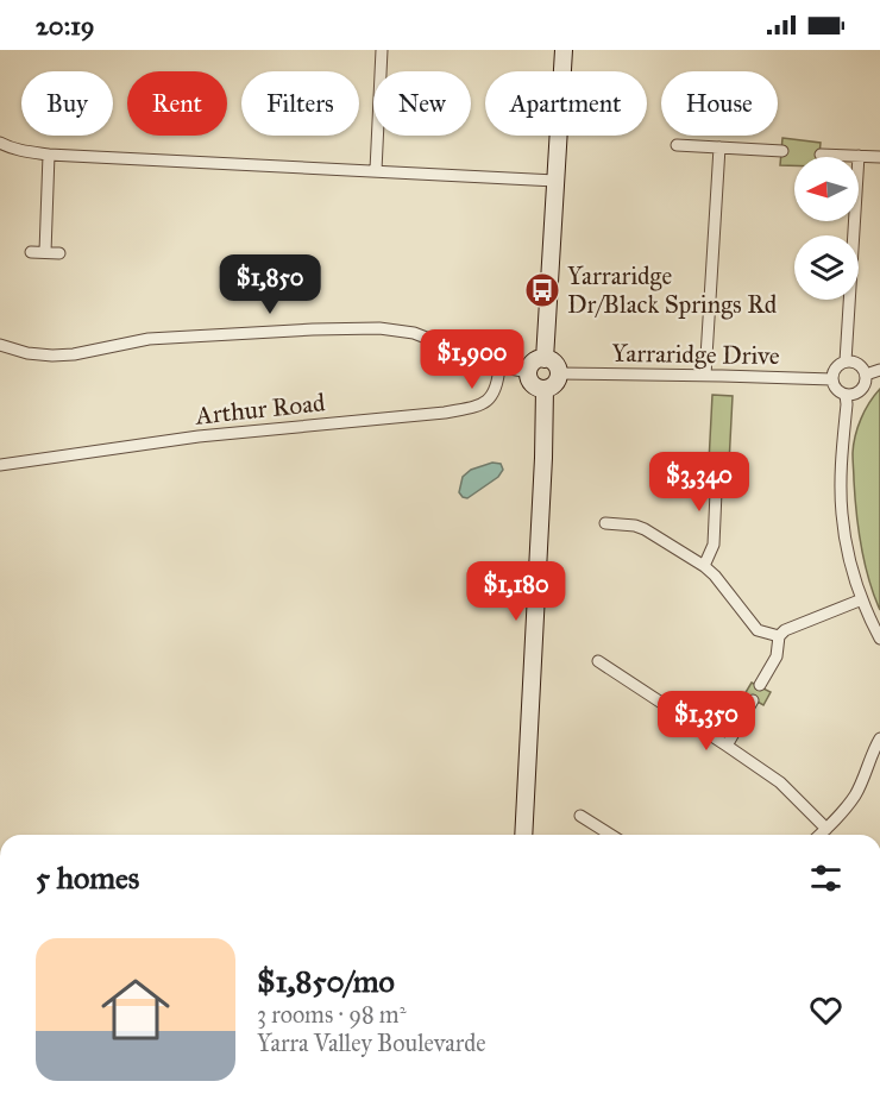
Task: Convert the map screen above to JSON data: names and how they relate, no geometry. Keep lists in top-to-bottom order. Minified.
{"streets":{"street":["Yarraridge Drive","Arthur Road"]},"places":{"bus stop":["Yarraridge Dr/Black Springs Rd"]},"north":"left","page":{"status":"20:19","chip":["Buy","Rent","Filters","New","Apartment","House"],"price":["$1,850","$1,900","$3,340","$1,180","$1,350"],"heading":"5 homes","list":[{"name":"$1,850/mo","note":"3 rooms · 98 m² · Yarra Valley Boulevarde"}]}}
